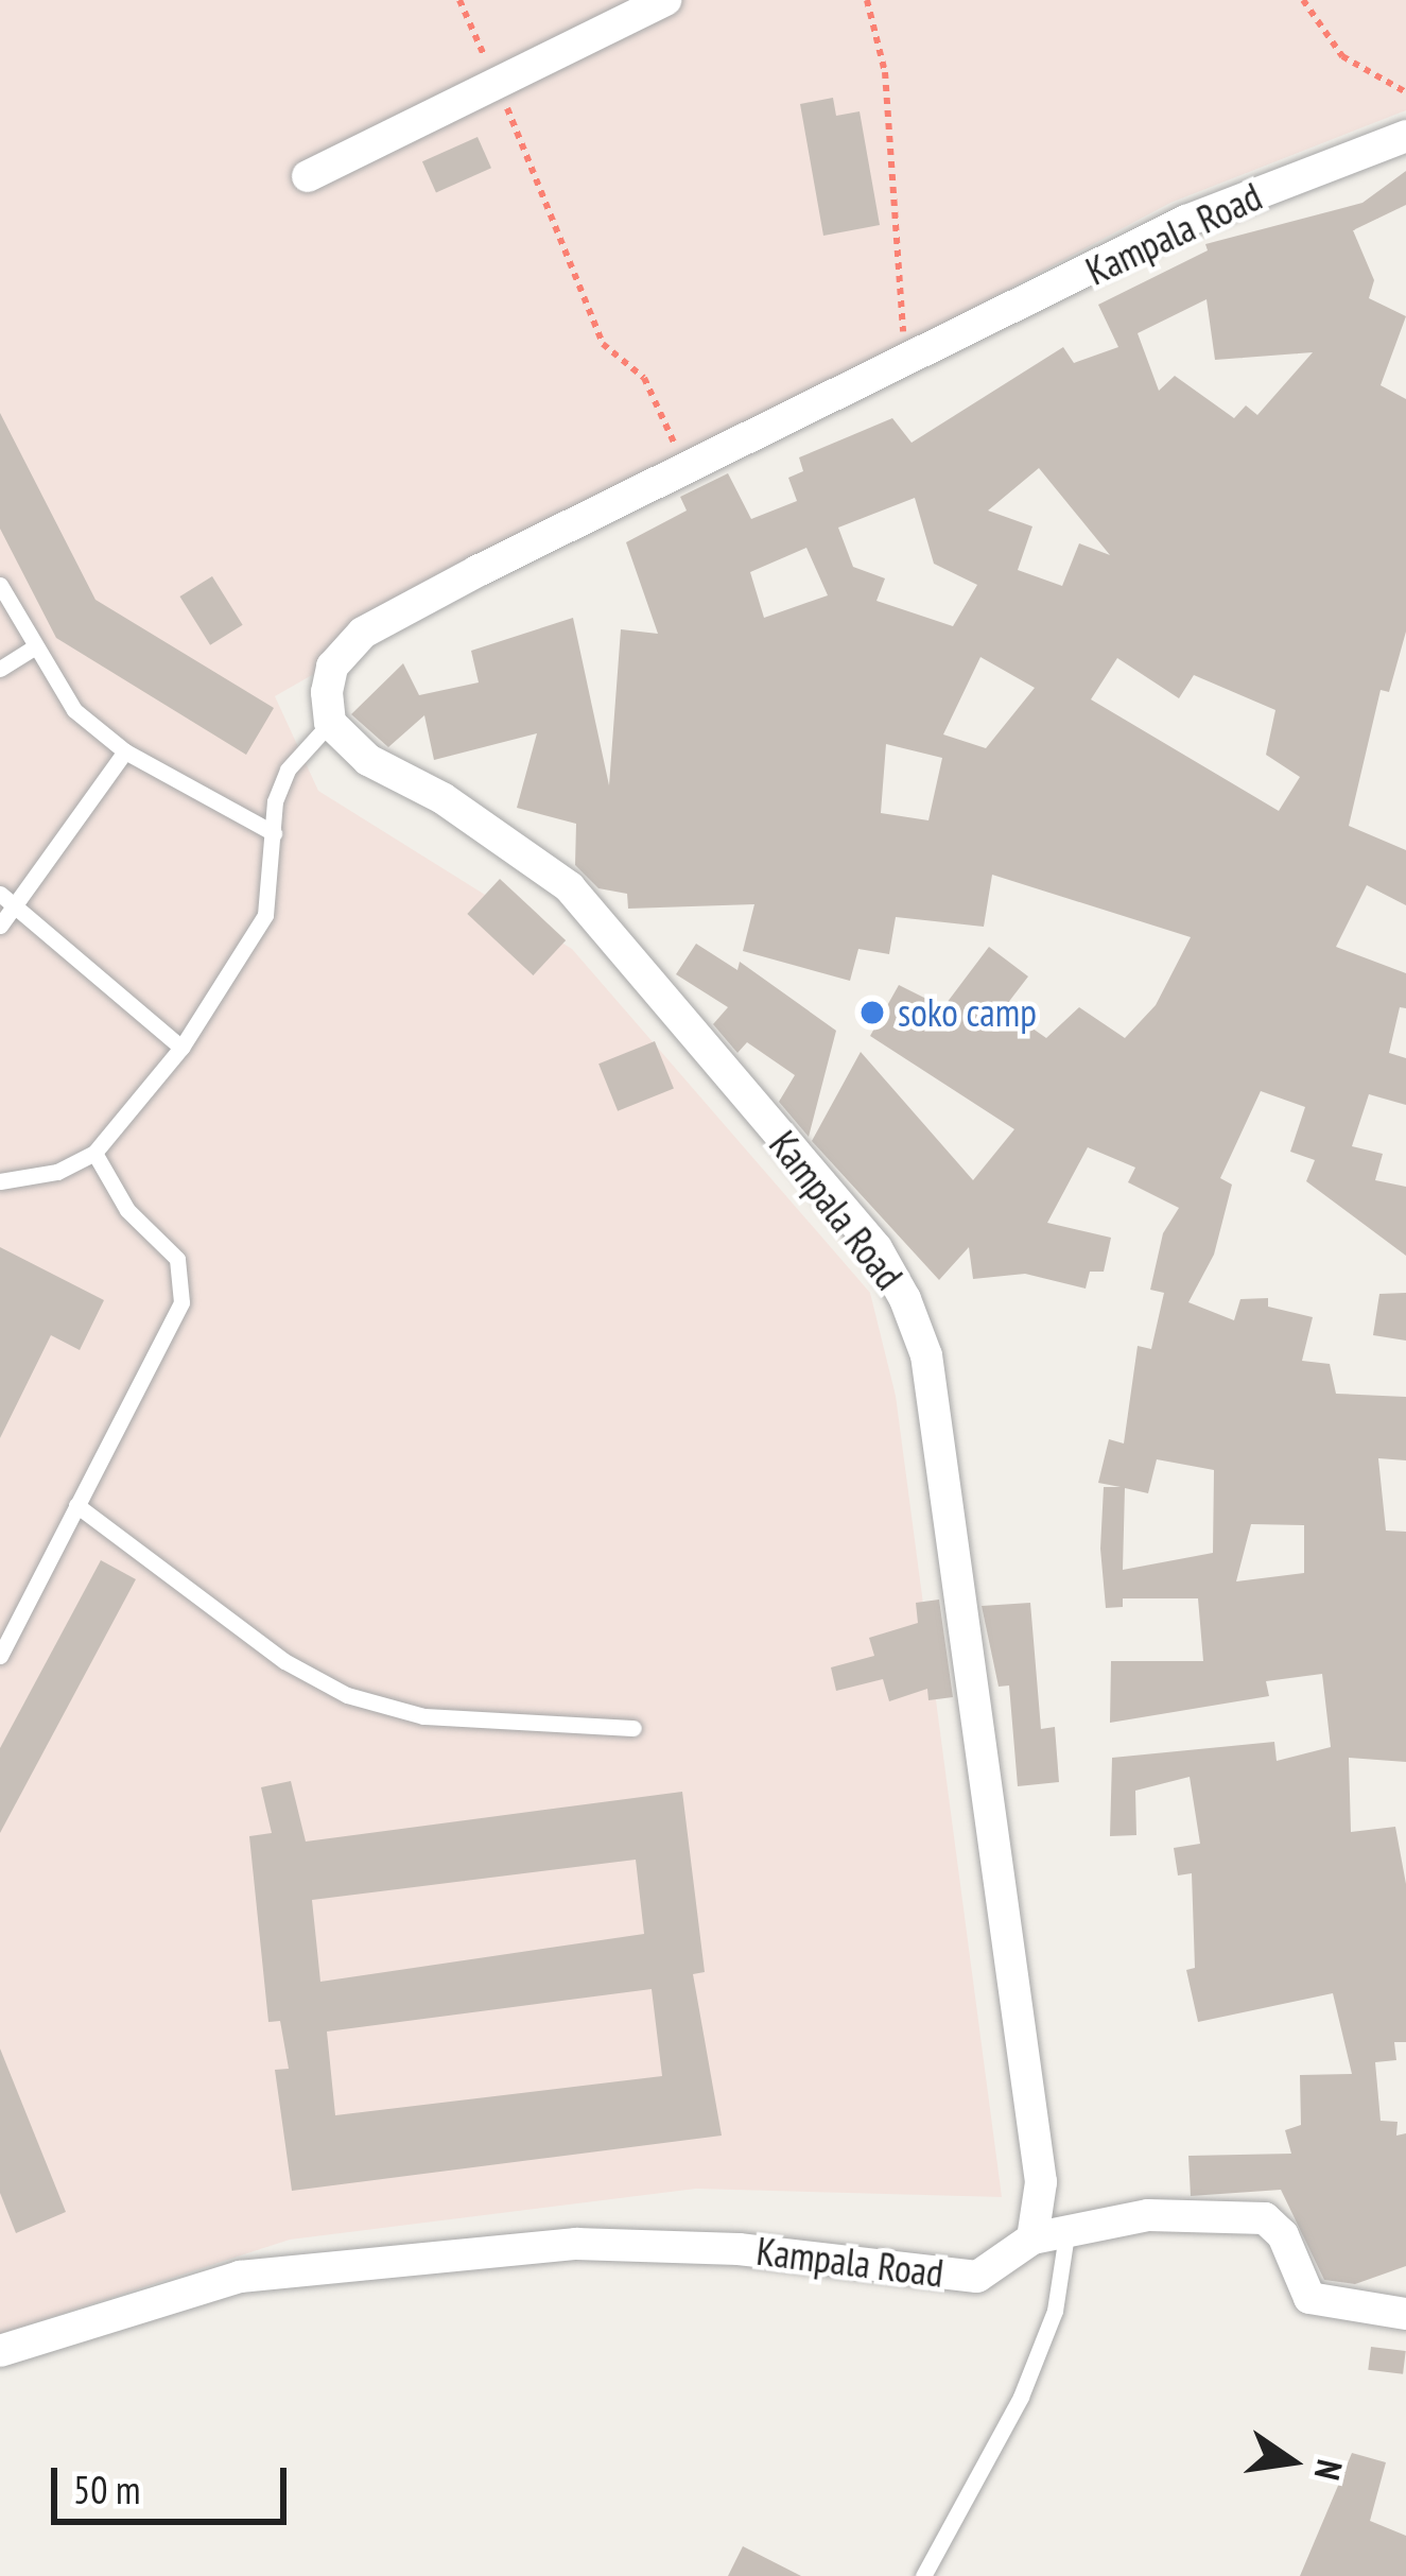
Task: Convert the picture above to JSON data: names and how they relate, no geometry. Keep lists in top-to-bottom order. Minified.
{"streets":{"street":["Kampala Road"]},"places":["soko camp"],"scale_bar":"50 m","north":"right"}
